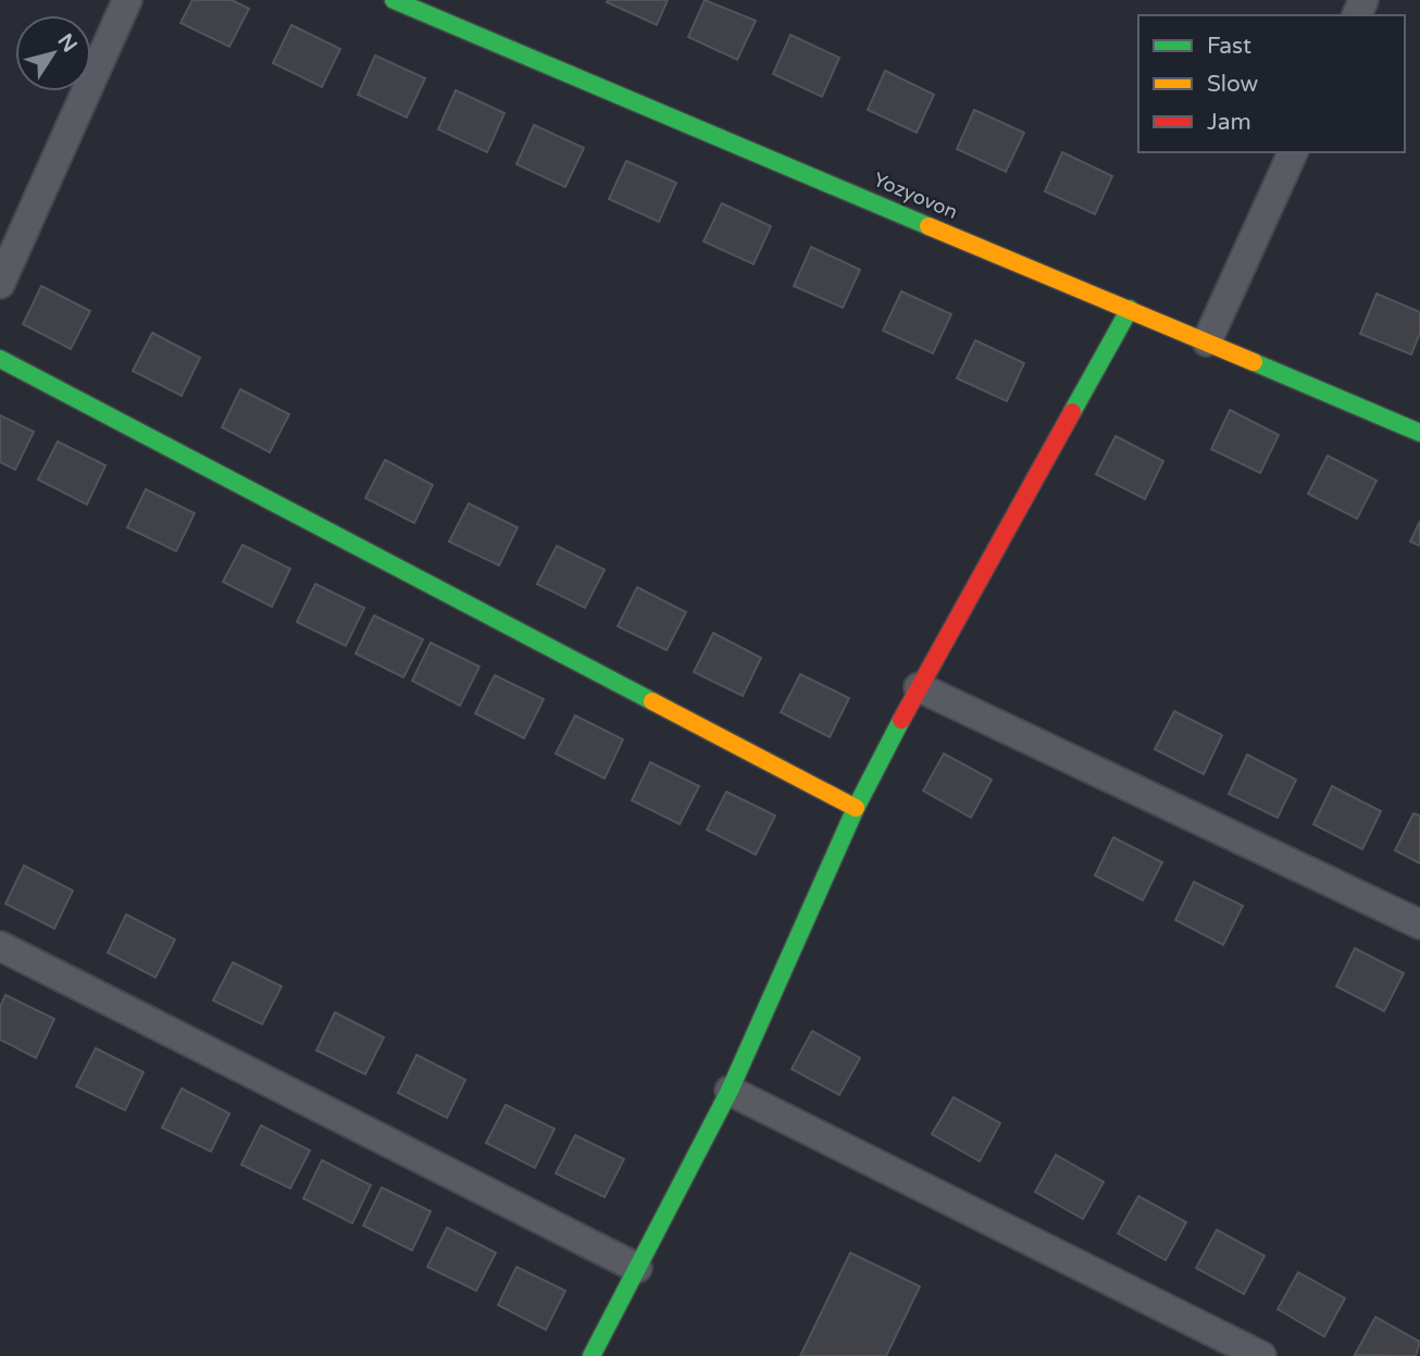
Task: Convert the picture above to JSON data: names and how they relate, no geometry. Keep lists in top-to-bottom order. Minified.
{"streets":{"street":["Yozyovon"]},"legend":["Fast","Slow","Jam"],"north":"top right"}
